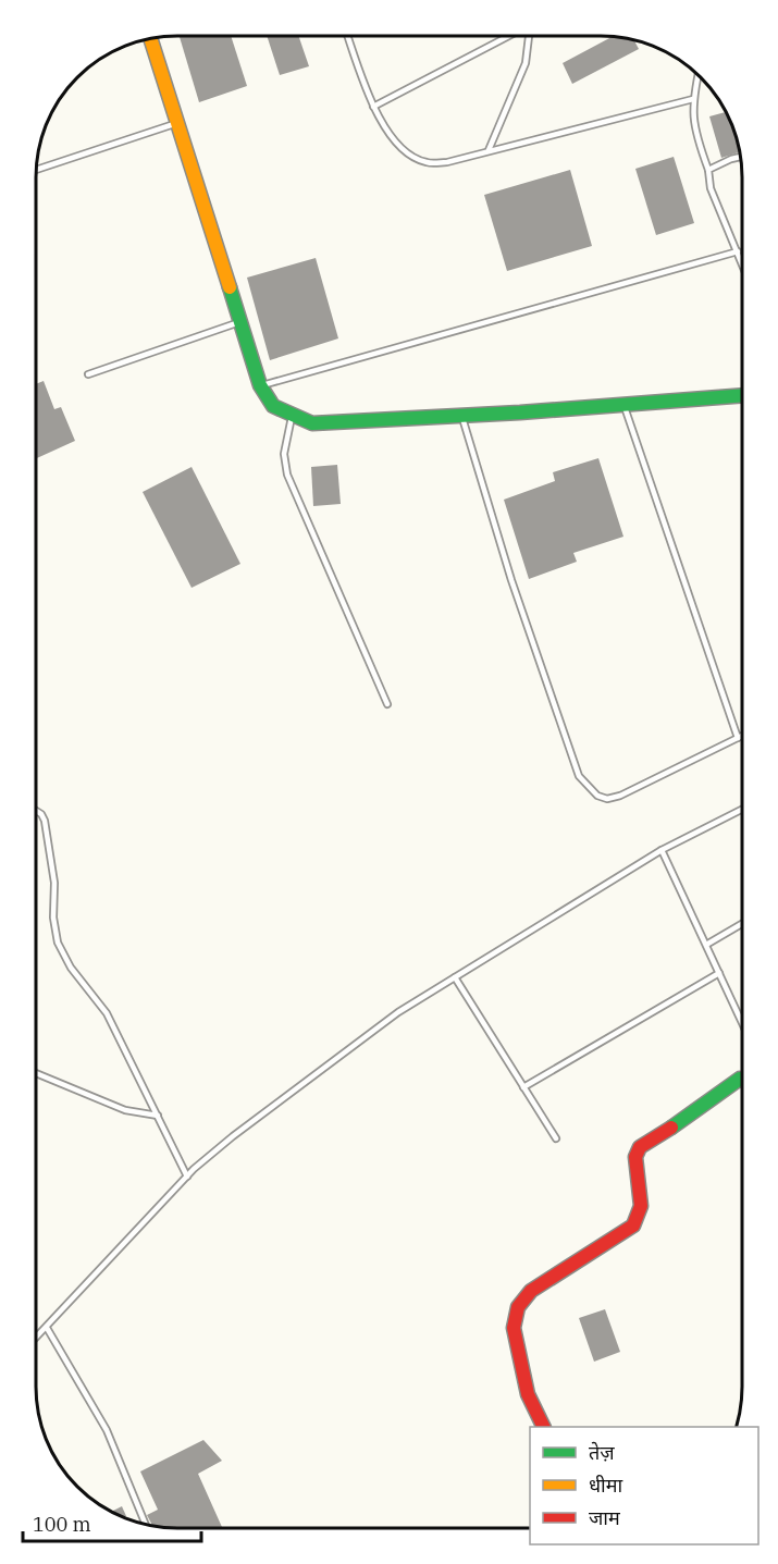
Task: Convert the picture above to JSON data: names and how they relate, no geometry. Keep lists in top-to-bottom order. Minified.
{"legend":["तेज़","धीमा","जाम"],"scale_bar":"100 m"}
